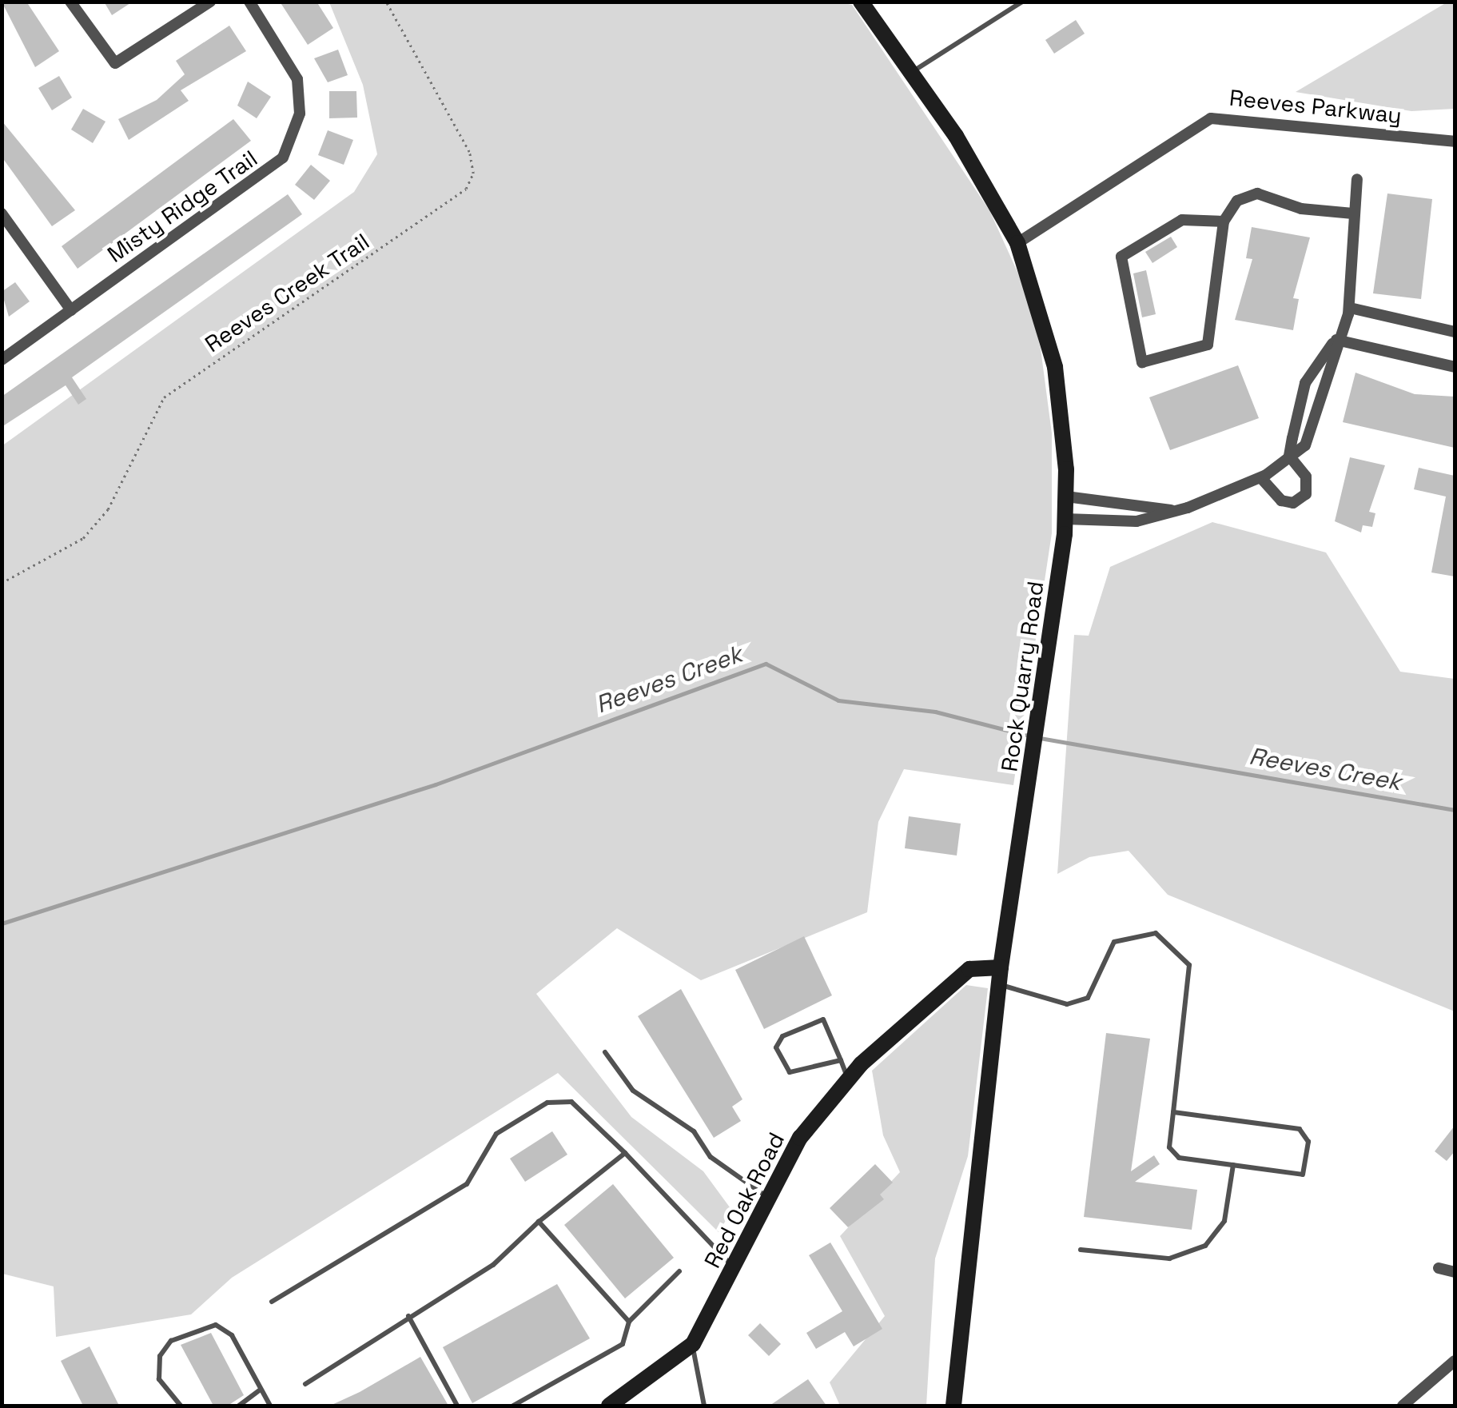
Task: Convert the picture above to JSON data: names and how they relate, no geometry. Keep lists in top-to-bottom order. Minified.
{"streets":{"street":["Reeves Parkway","Misty Ridge Trail","Rock Quarry Road","Red Oak Road"],"path":["Reeves Creek Trail"]},"crossings":[["Reeves Parkway","Rock Quarry Road"],["Rock Quarry Road","Red Oak Road"]],"water":["Reeves Creek"]}
